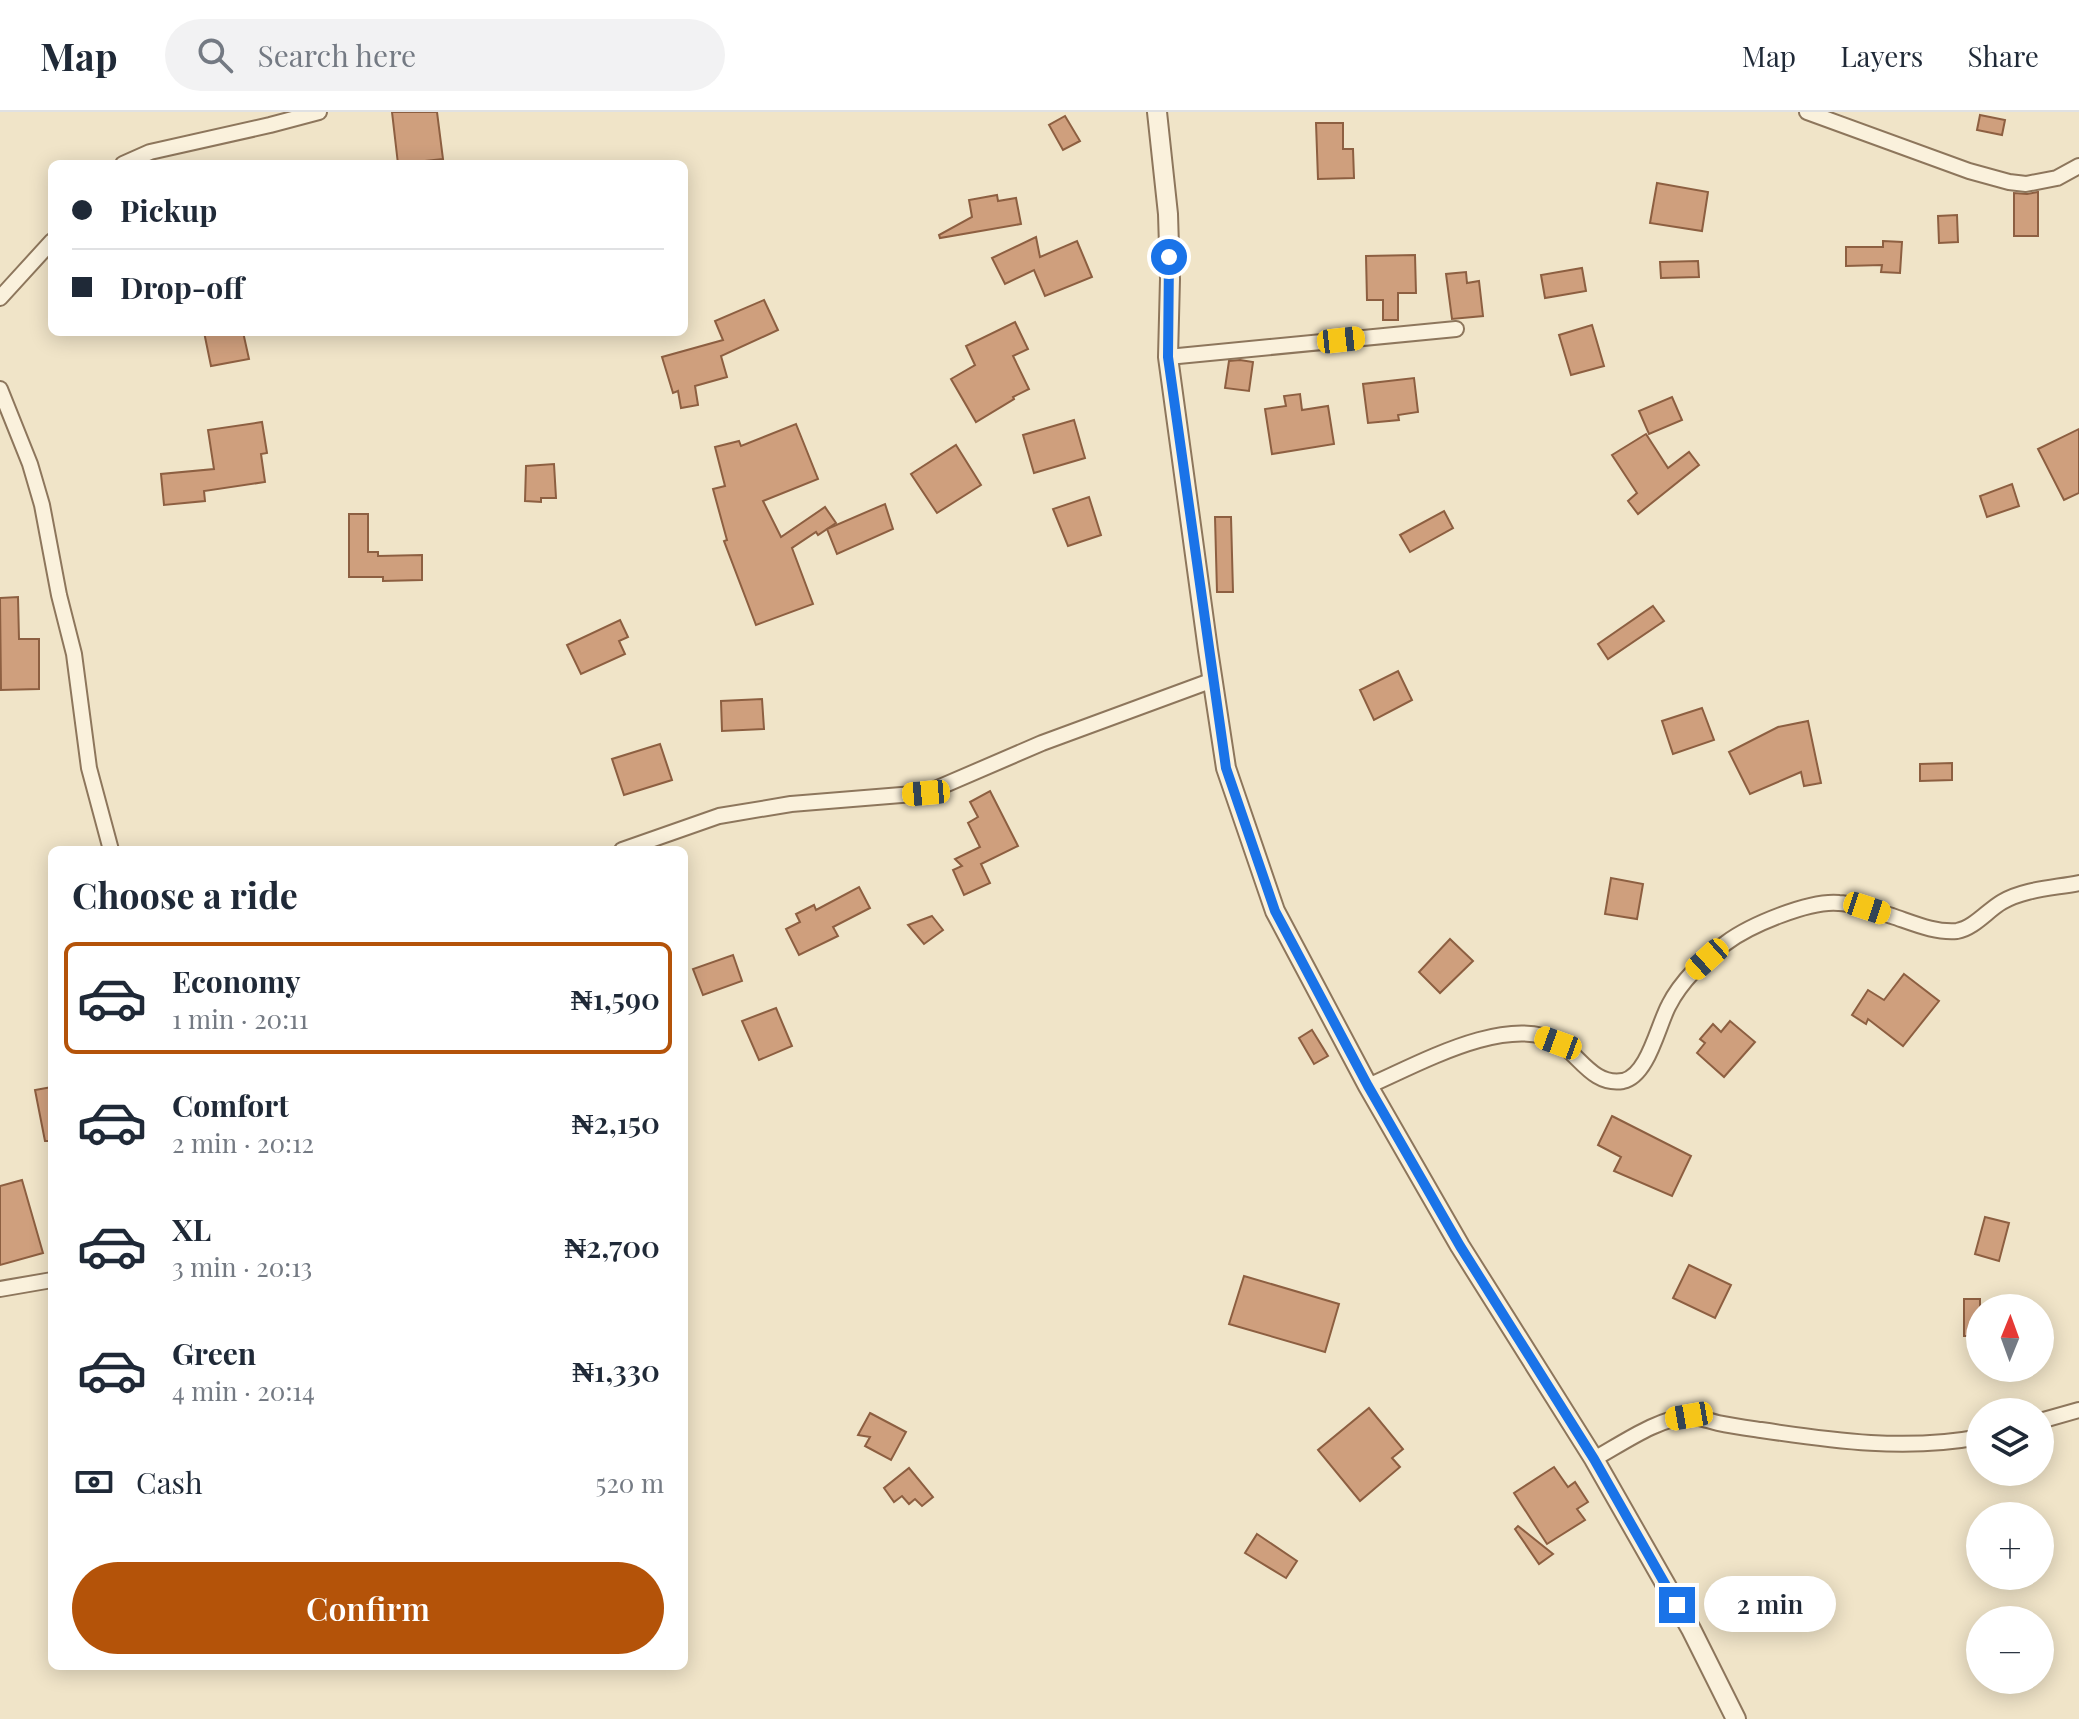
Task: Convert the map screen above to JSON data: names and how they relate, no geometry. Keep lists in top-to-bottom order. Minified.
{"north":"top","page":{"header":"Map","search":"Search here","nav":["Map","Layers","Share"],"banner":["Pickup","Drop-off"],"heading":"Choose a ride","list":[{"name":"Economy","note":"1 min · 20:11","value":"₦1,590"},{"name":"Comfort","note":"2 min · 20:12","value":"₦2,150"},{"name":"XL","note":"3 min · 20:13","value":"₦2,700"},{"name":"Green","note":"4 min · 20:14","value":"₦1,330"}],"map_buttons":["+","−"],"pay":["Cash","520 m"],"buttons":"Confirm","bubble":"2 min"}}
